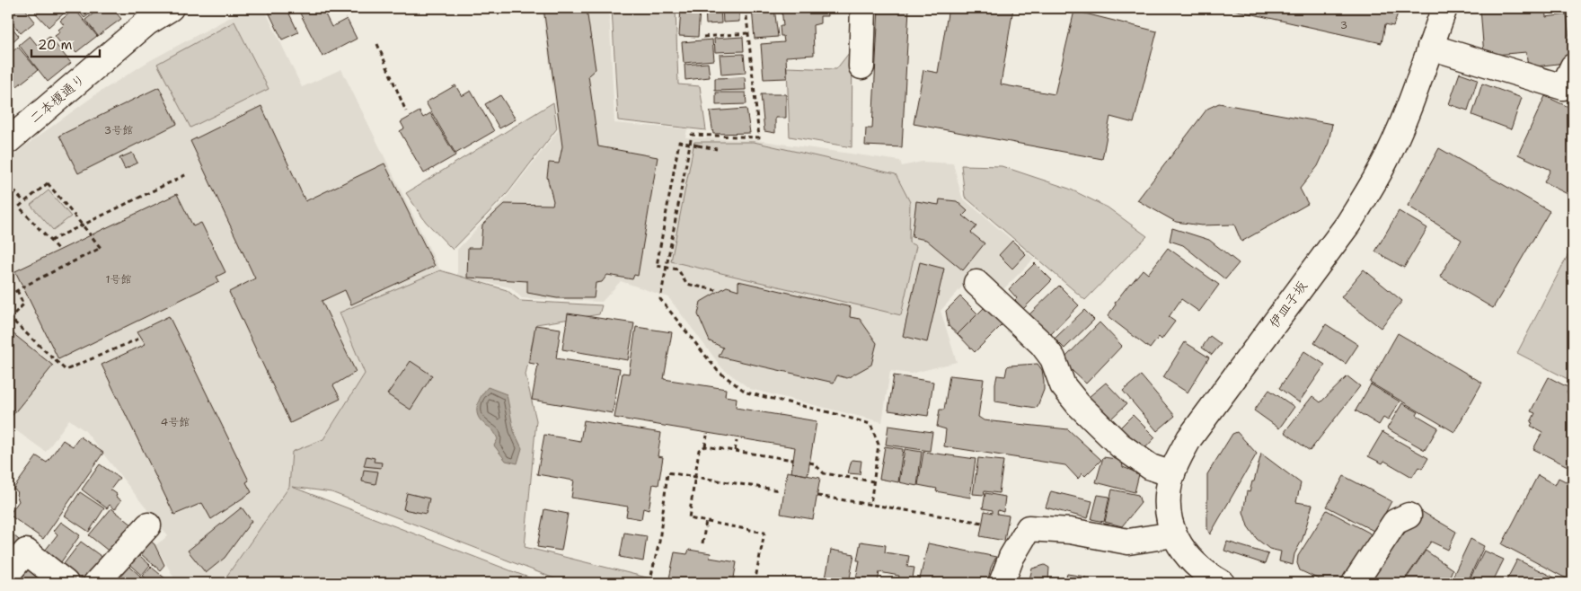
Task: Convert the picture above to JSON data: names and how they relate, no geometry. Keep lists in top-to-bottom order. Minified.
{"streets":{"main road":["二本榎通り","伊皿子坂"]},"house_numbers":["3","3号館","1号館","4号館"],"scale_bar":"20 m"}
